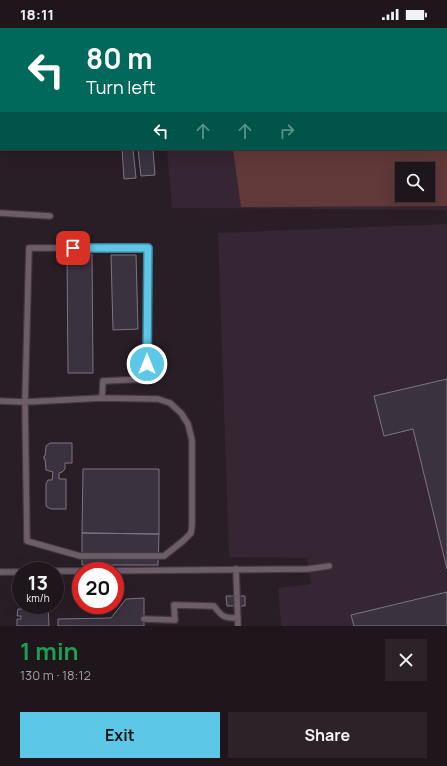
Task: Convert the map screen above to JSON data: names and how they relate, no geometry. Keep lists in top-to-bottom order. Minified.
{"page":{"status":"18:11","turn":["80 m","Turn left"],"speed":"13 km/h","limit":"20","heading":["1 min","130 m · 18:12"],"buttons":["Exit","Share"]}}
